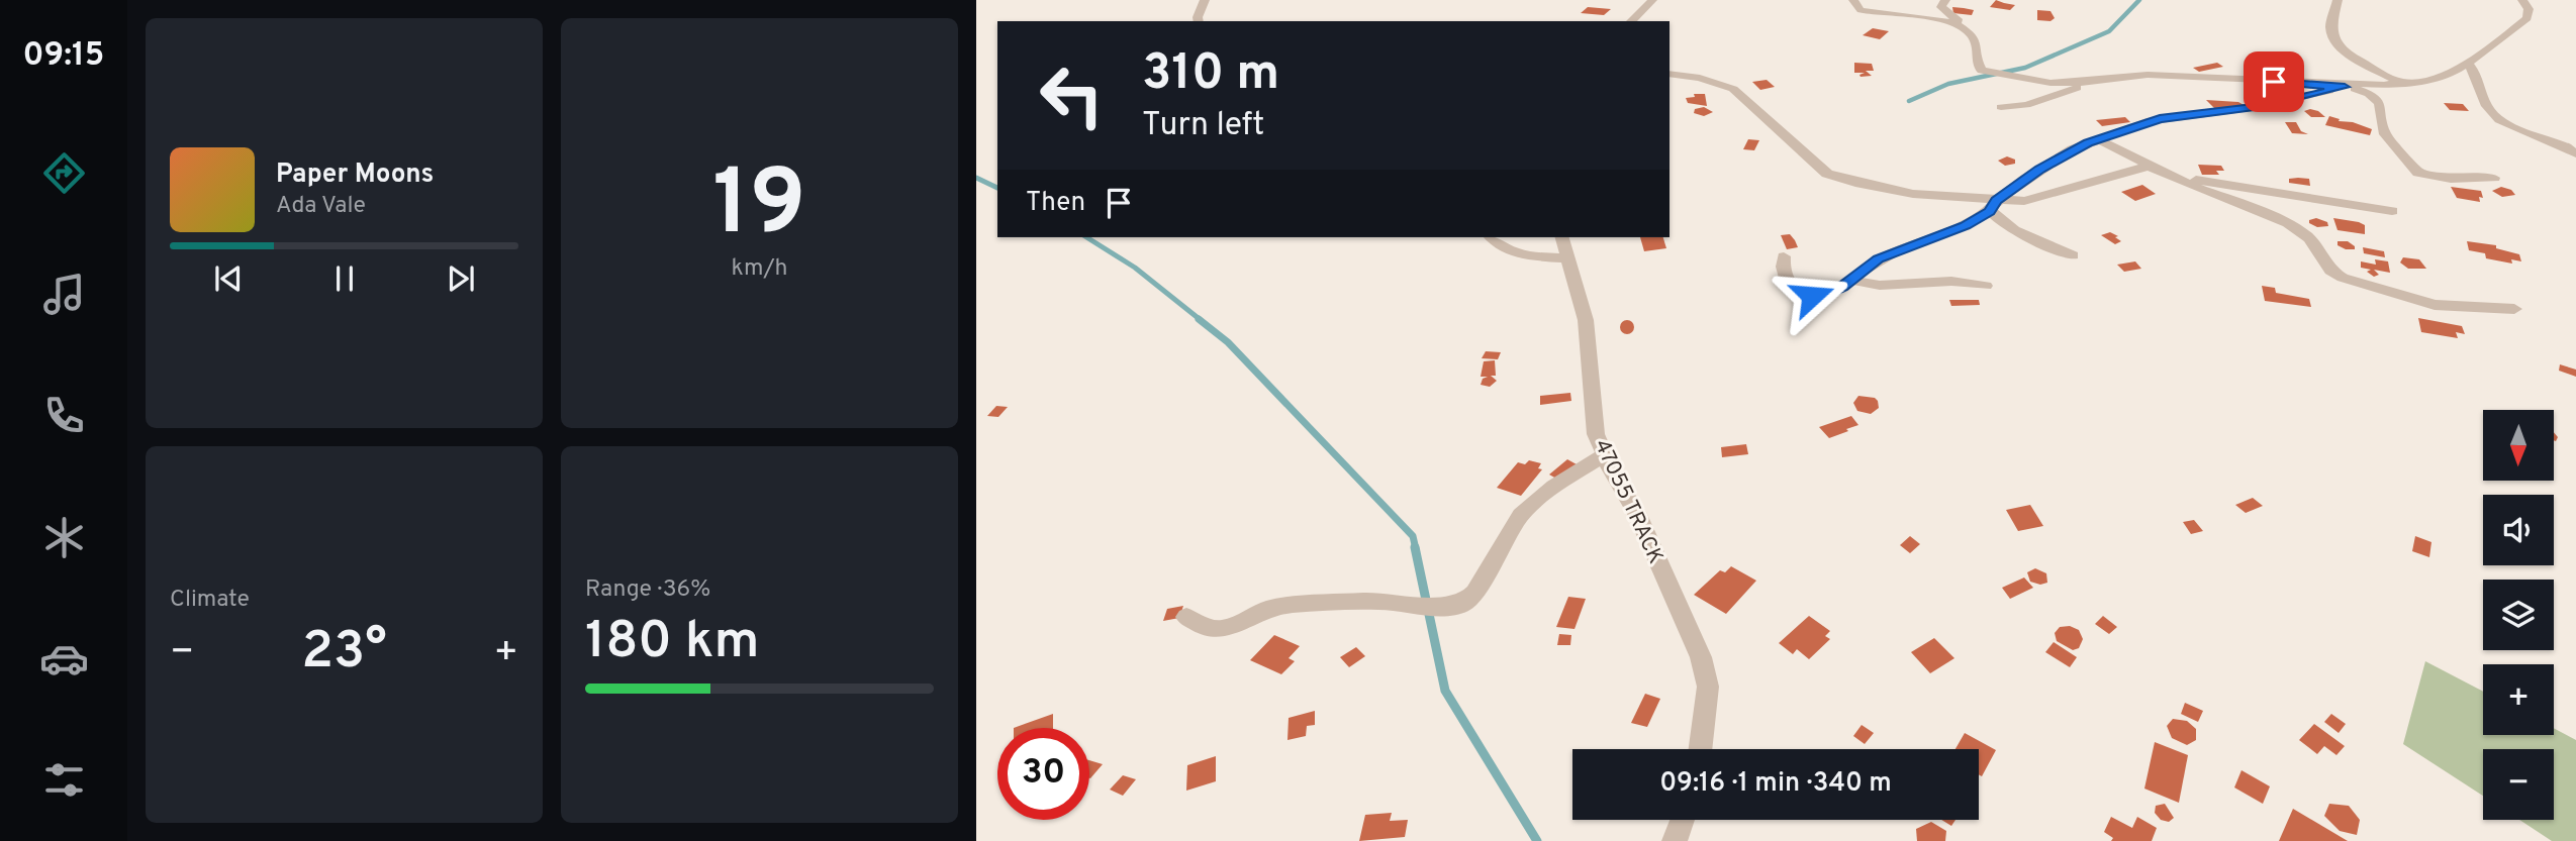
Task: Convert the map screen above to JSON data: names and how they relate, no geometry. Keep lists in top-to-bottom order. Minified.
{"streets":{"street":["47055 TRACK"]},"north":"bottom","page":{"tabs":"09:15","tile":[["19","km/h"],"Climate",["Range · 36%","180 km"]],"turn":["310 m","Turn left"],"song":["Paper Moons","Ada Vale"],"then":"Then","map_buttons":["+","−"],"heat":["−","23°","+"],"limit":"30","trip":"09:16 · 1 min · 340 m"}}
